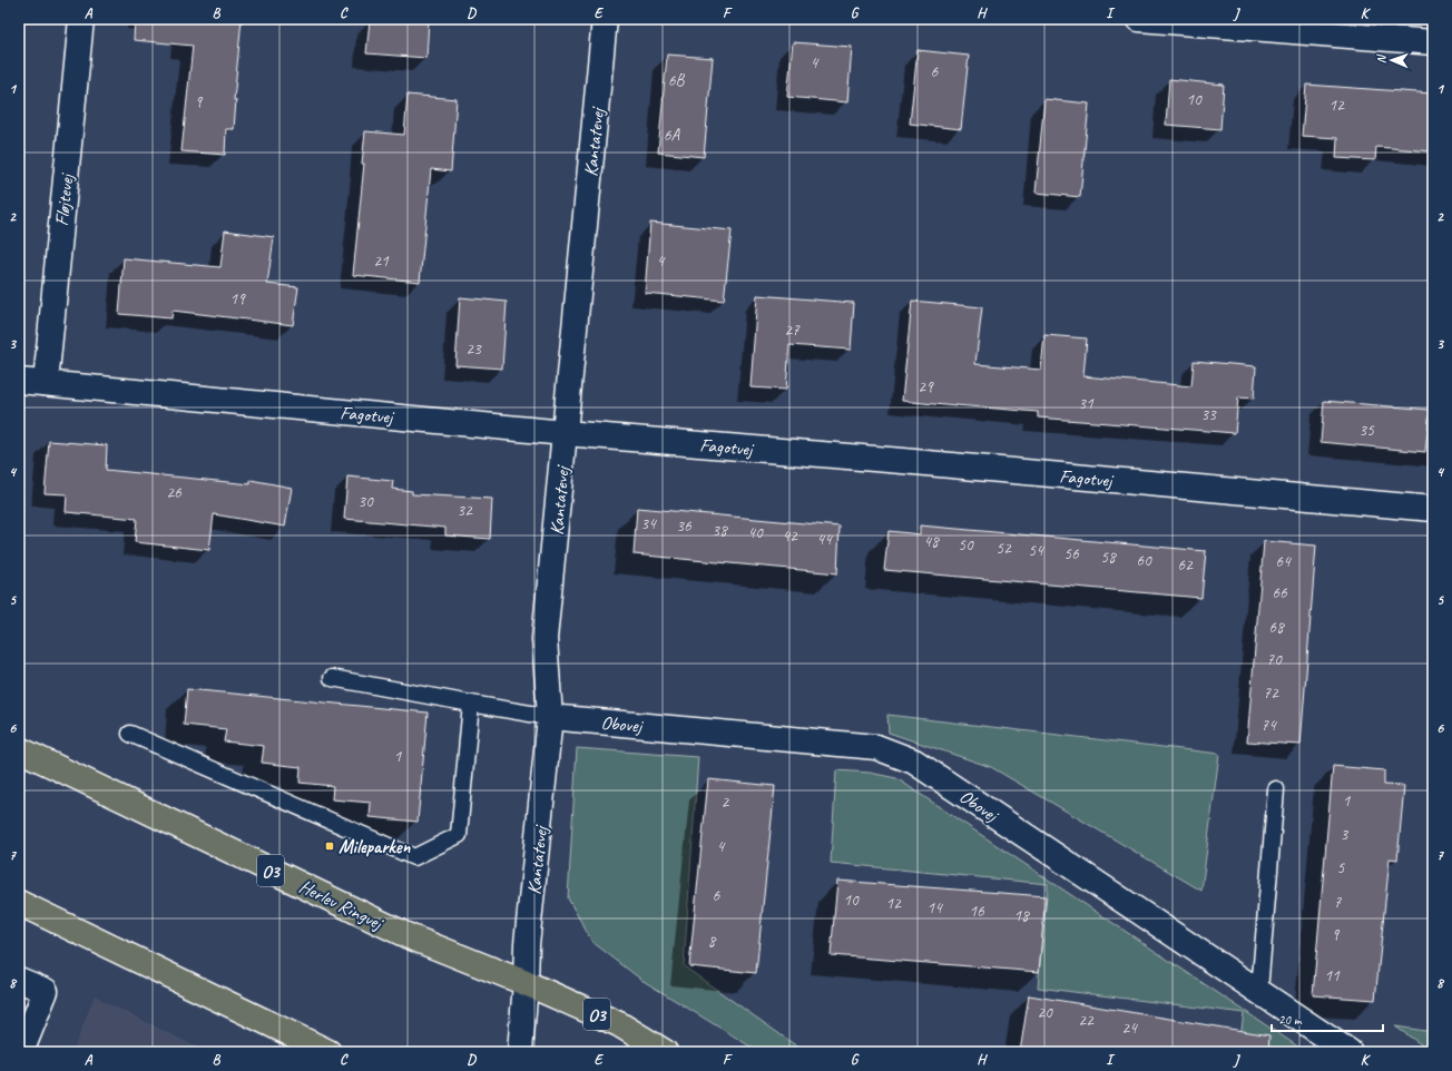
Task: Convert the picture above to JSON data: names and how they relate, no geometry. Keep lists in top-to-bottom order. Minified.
{"streets":{"main road":["O3","Herlev Ringvej"],"street":["Kantatevej","Fløjtevej","Fagotvej","Obovej"]},"crossings":[["Kantatevej","Fagotvej"],["Kantatevej","Obovej"],["Kantatevej","Herlev Ringvej"],["Fløjtevej","Fagotvej"]],"places":{"transit":["Mileparken"]},"house_numbers":["4","6","6B","10","9","12","6A","21","4","19","27","23","29","31","33","35","26","30","32","34","36","38","40","42","44","48","50","52","54","56","58","60","64","62","66","68","70","72","74","1","1","2","3","4","5","6","10","7","12","14","16","18","9","8","11","20","22","24"],"scale_bar":"20 m","north":"left","grid":{"columns":["A","B","C","D","E","F","G","H","I","J","K"],"rows":["1","2","3","4","5","6","7","8"]}}
